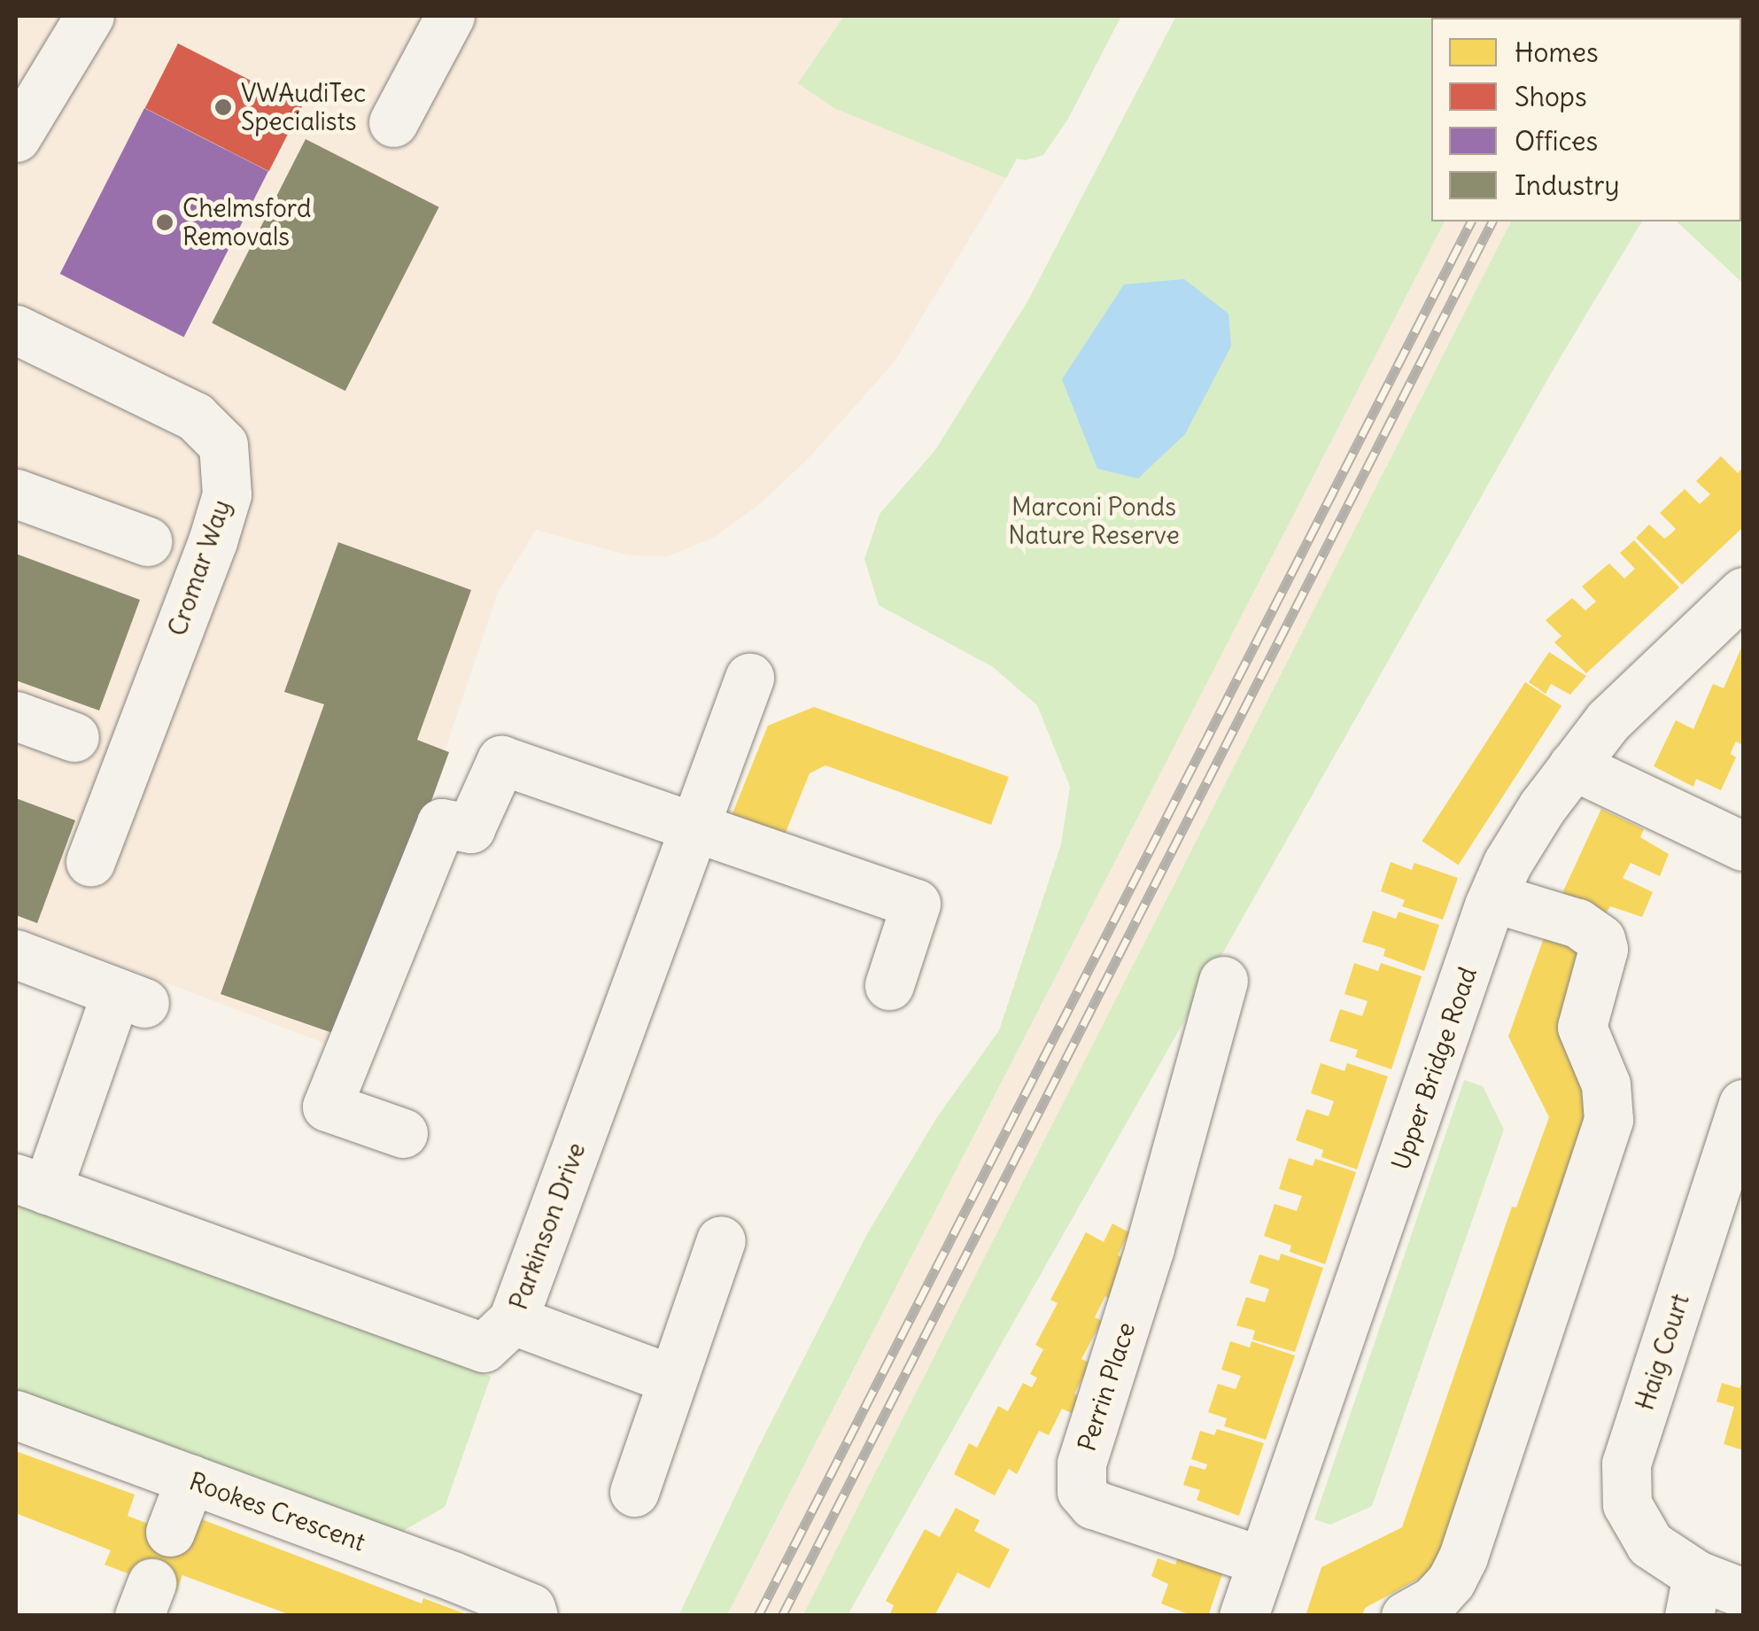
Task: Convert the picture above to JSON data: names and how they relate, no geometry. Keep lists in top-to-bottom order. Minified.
{"streets":{"street":["Cromar Way","Upper Bridge Road","Parkinson Drive","Haig Court","Perrin Place","Rookes Crescent"]},"crossings":[["Upper Bridge Road","Perrin Place"]],"parks":["Marconi Ponds Nature Reserve"],"places":["VWAudiTec Specialists","Chelmsford Removals"],"legend":["Homes","Shops","Offices","Industry"]}
